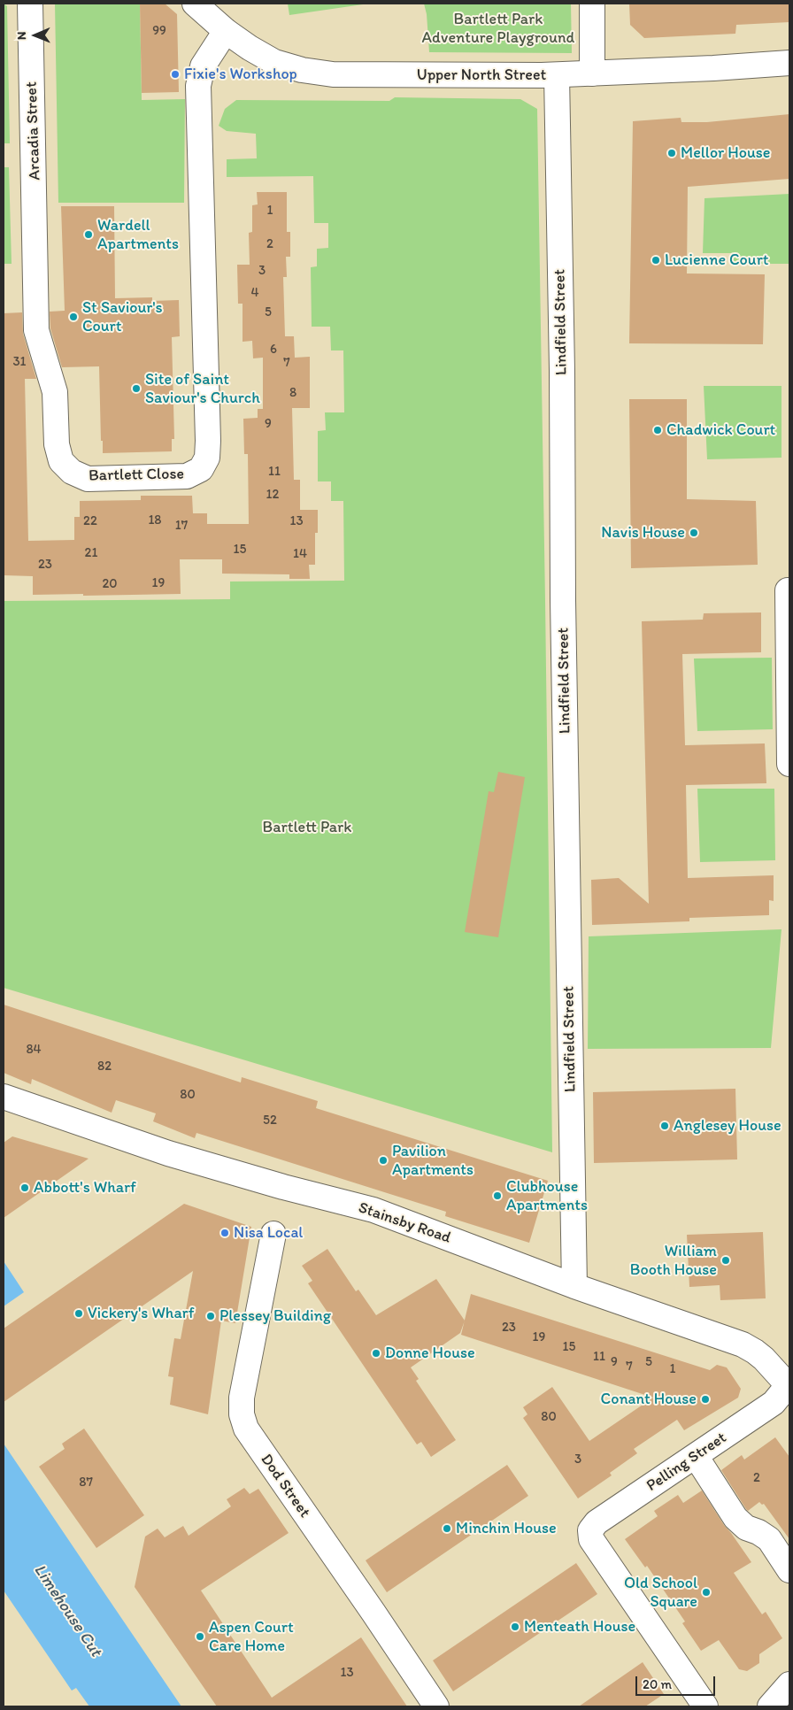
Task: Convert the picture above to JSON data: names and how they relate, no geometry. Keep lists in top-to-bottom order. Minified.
{"streets":{"street":["Upper North Street","Arcadia Street","Lindfield Street","Bartlett Close","Stainsby Road","Pelling Street","Dod Street"]},"crossings":[["Upper North Street","Lindfield Street"],["Upper North Street","Bartlett Close"],["Arcadia Street","Bartlett Close"],["Lindfield Street","Stainsby Road"],["Stainsby Road","Pelling Street"]],"water":["Limehouse Cut"],"parks":["Bartlett Park Adventure Playground","Bartlett Park"],"places":["Fixie's Workshop","Mellor House","Wardell Apartments","Lucienne Court","St Saviour's Court","Site of Saint Saviour's Church","Chadwick Court","Navis House","Anglesey House","Pavilion Apartments","Abbott's Wharf","Clubhouse Apartments","Nisa Local","William Booth House","Vickery's Wharf","Plessey Building","Donne House","Conant House","Minchin House","Old School Square","Menteath House","Aspen Court Care Home"],"house_numbers":["99","1","2","3","4","5","6","31","7","8","9","11","12","18","22","13","17","15","21","14","23","19","20","84","82","80","52","23","19","15","11","9","5","7","1","80","3","2","87","13"],"scale_bar":"20 m","north":"left"}
